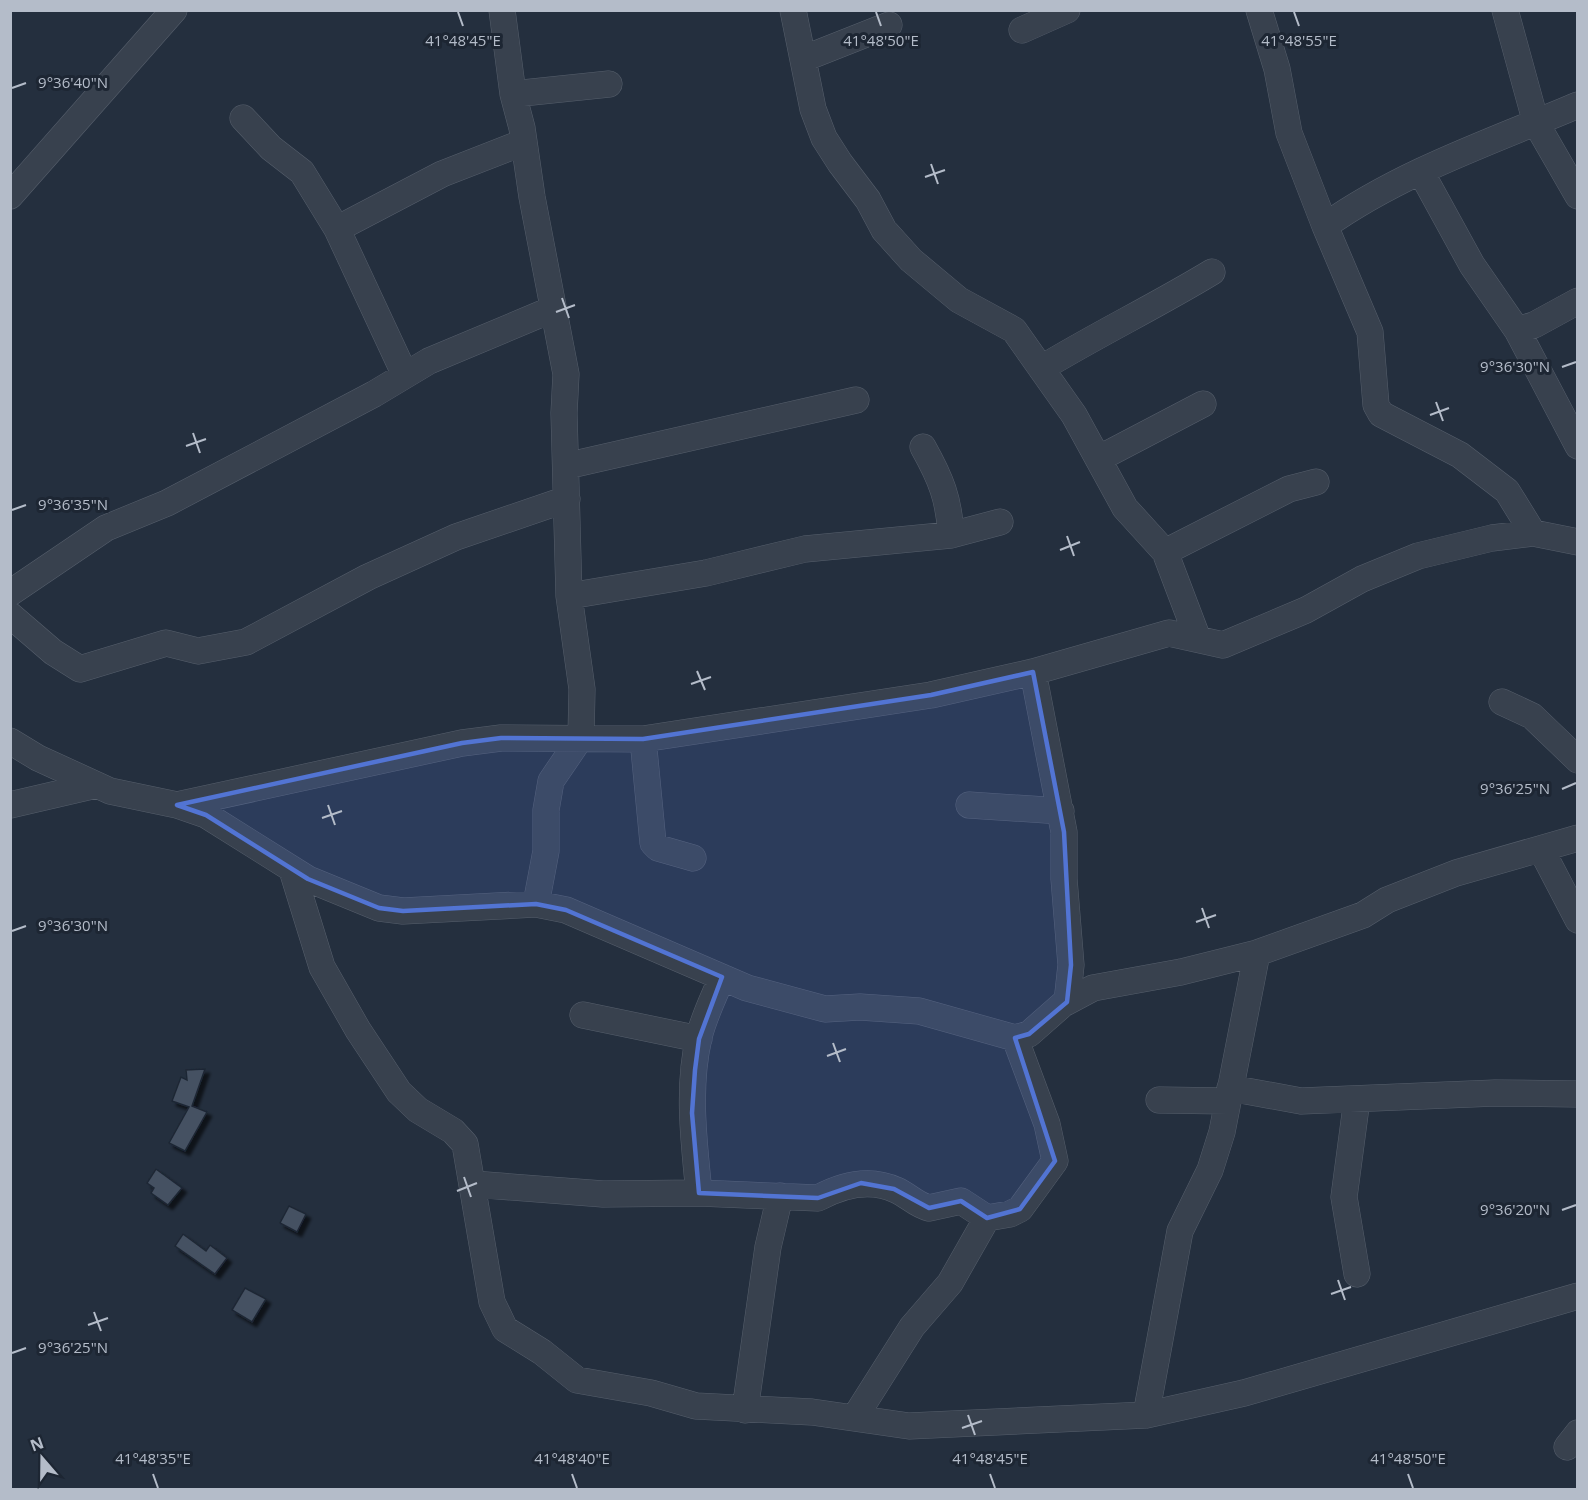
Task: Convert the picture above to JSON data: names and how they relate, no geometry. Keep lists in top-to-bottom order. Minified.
{"north":"top","coordinates":["41°48'45\"E","41°48'50\"E","41°48'55\"E","9°36'40\"N","9°36'30\"N","9°36'35\"N","9°36'25\"N","9°36'20\"N","41°48'35\"E","41°48'40\"E"]}
